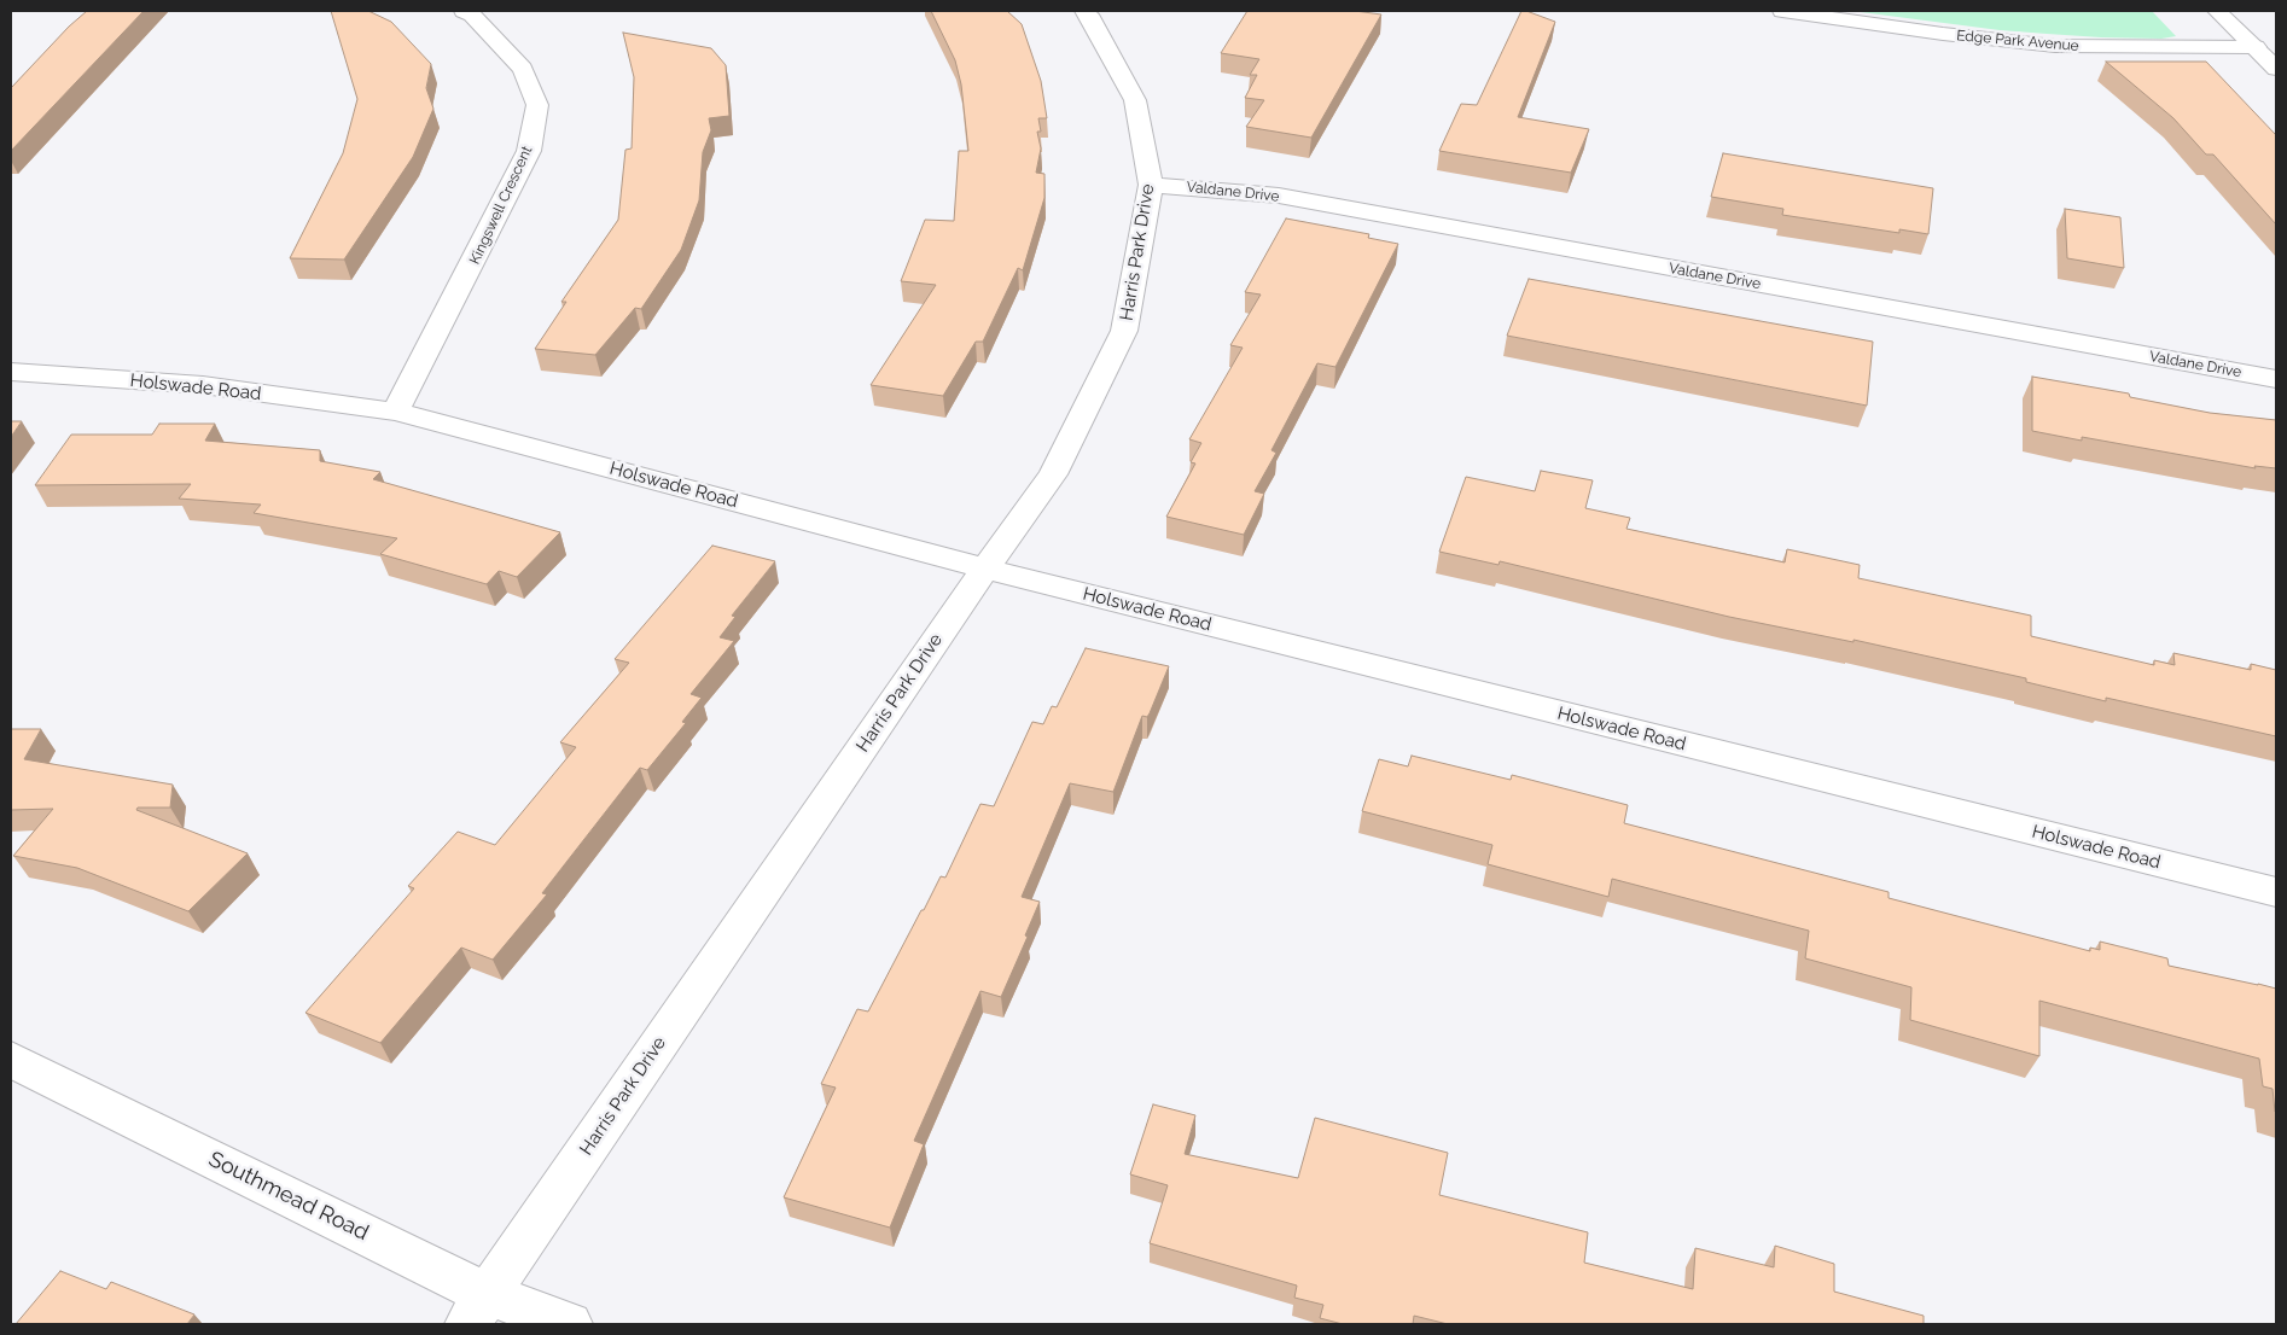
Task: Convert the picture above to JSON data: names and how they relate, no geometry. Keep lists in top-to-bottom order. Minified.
{"streets":{"street":["Edge Park Avenue","Valdane Drive","Kingswell Crescent","Harris Park Drive","Holswade Road","Southmead Road"]},"crossings":[["Valdane Drive","Harris Park Drive"],["Kingswell Crescent","Holswade Road"],["Harris Park Drive","Holswade Road"],["Harris Park Drive","Southmead Road"]]}
